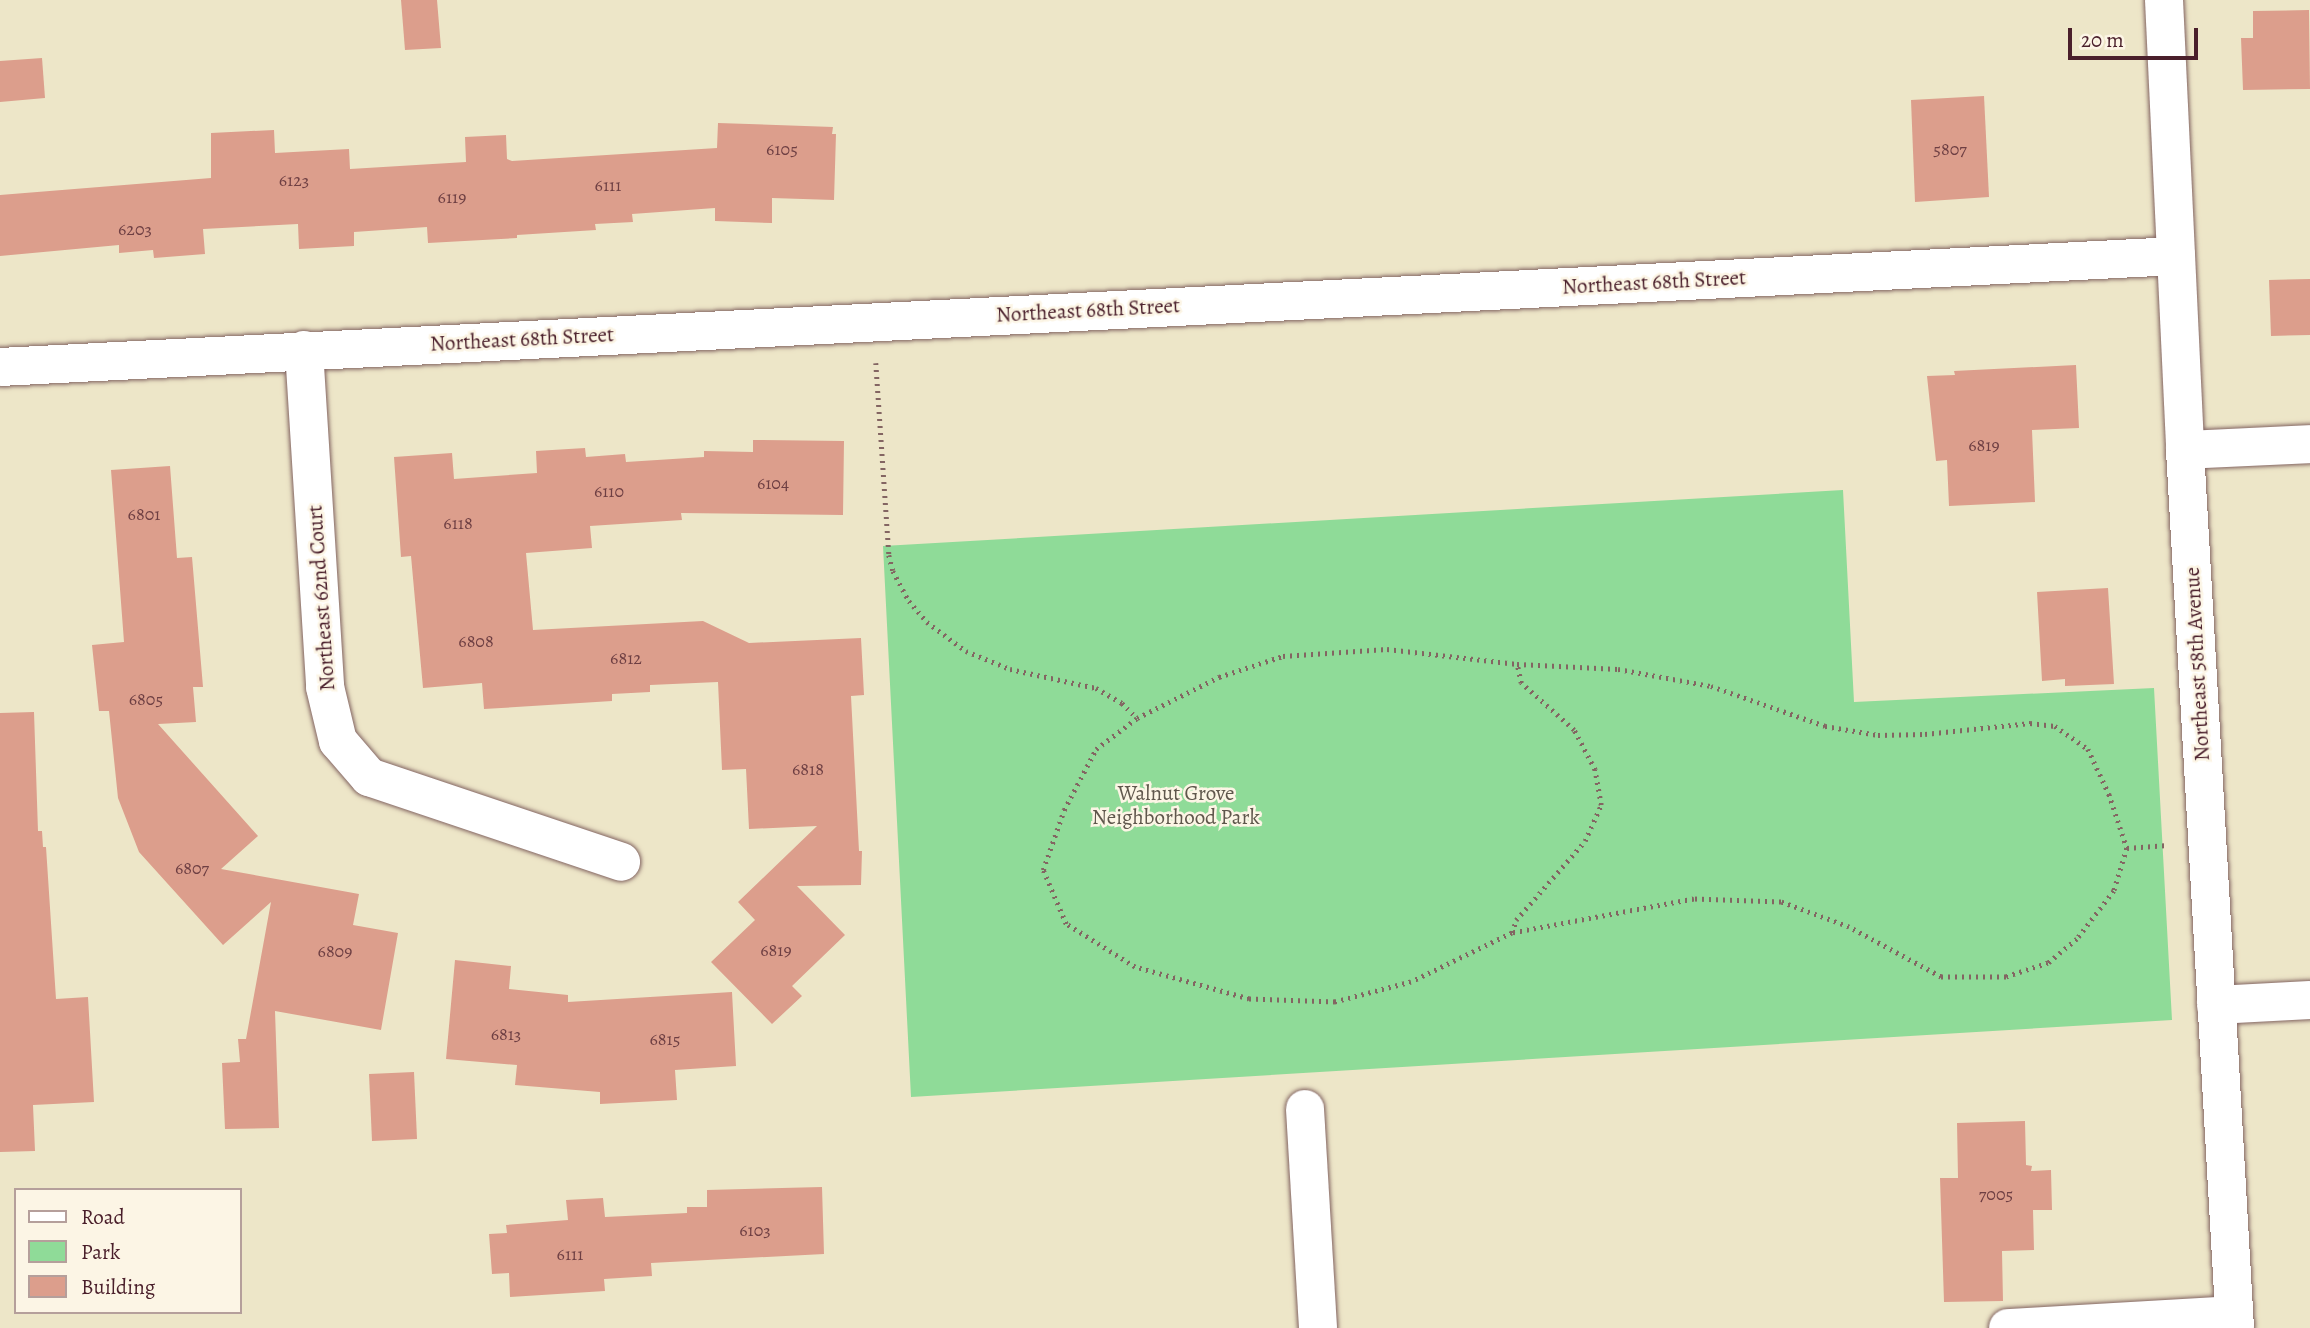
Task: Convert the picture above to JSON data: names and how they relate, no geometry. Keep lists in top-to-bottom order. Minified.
{"streets":{"street":["Northeast 68th Street","Northeast 62nd Court","Northeast 58th Avenue"]},"crossings":[["Northeast 68th Street","Northeast 62nd Court"],["Northeast 68th Street","Northeast 58th Avenue"]],"parks":["Walnut Grove Neighborhood Park"],"house_numbers":["6105","5807","6123","6111","6119","6203","6819","6104","6110","6801","6118","6808","6812","6805","6818","6807","6819","6809","6813","6815","7005","6103","6111"],"legend":["Road","Park","Building"],"scale_bar":"20 m"}
